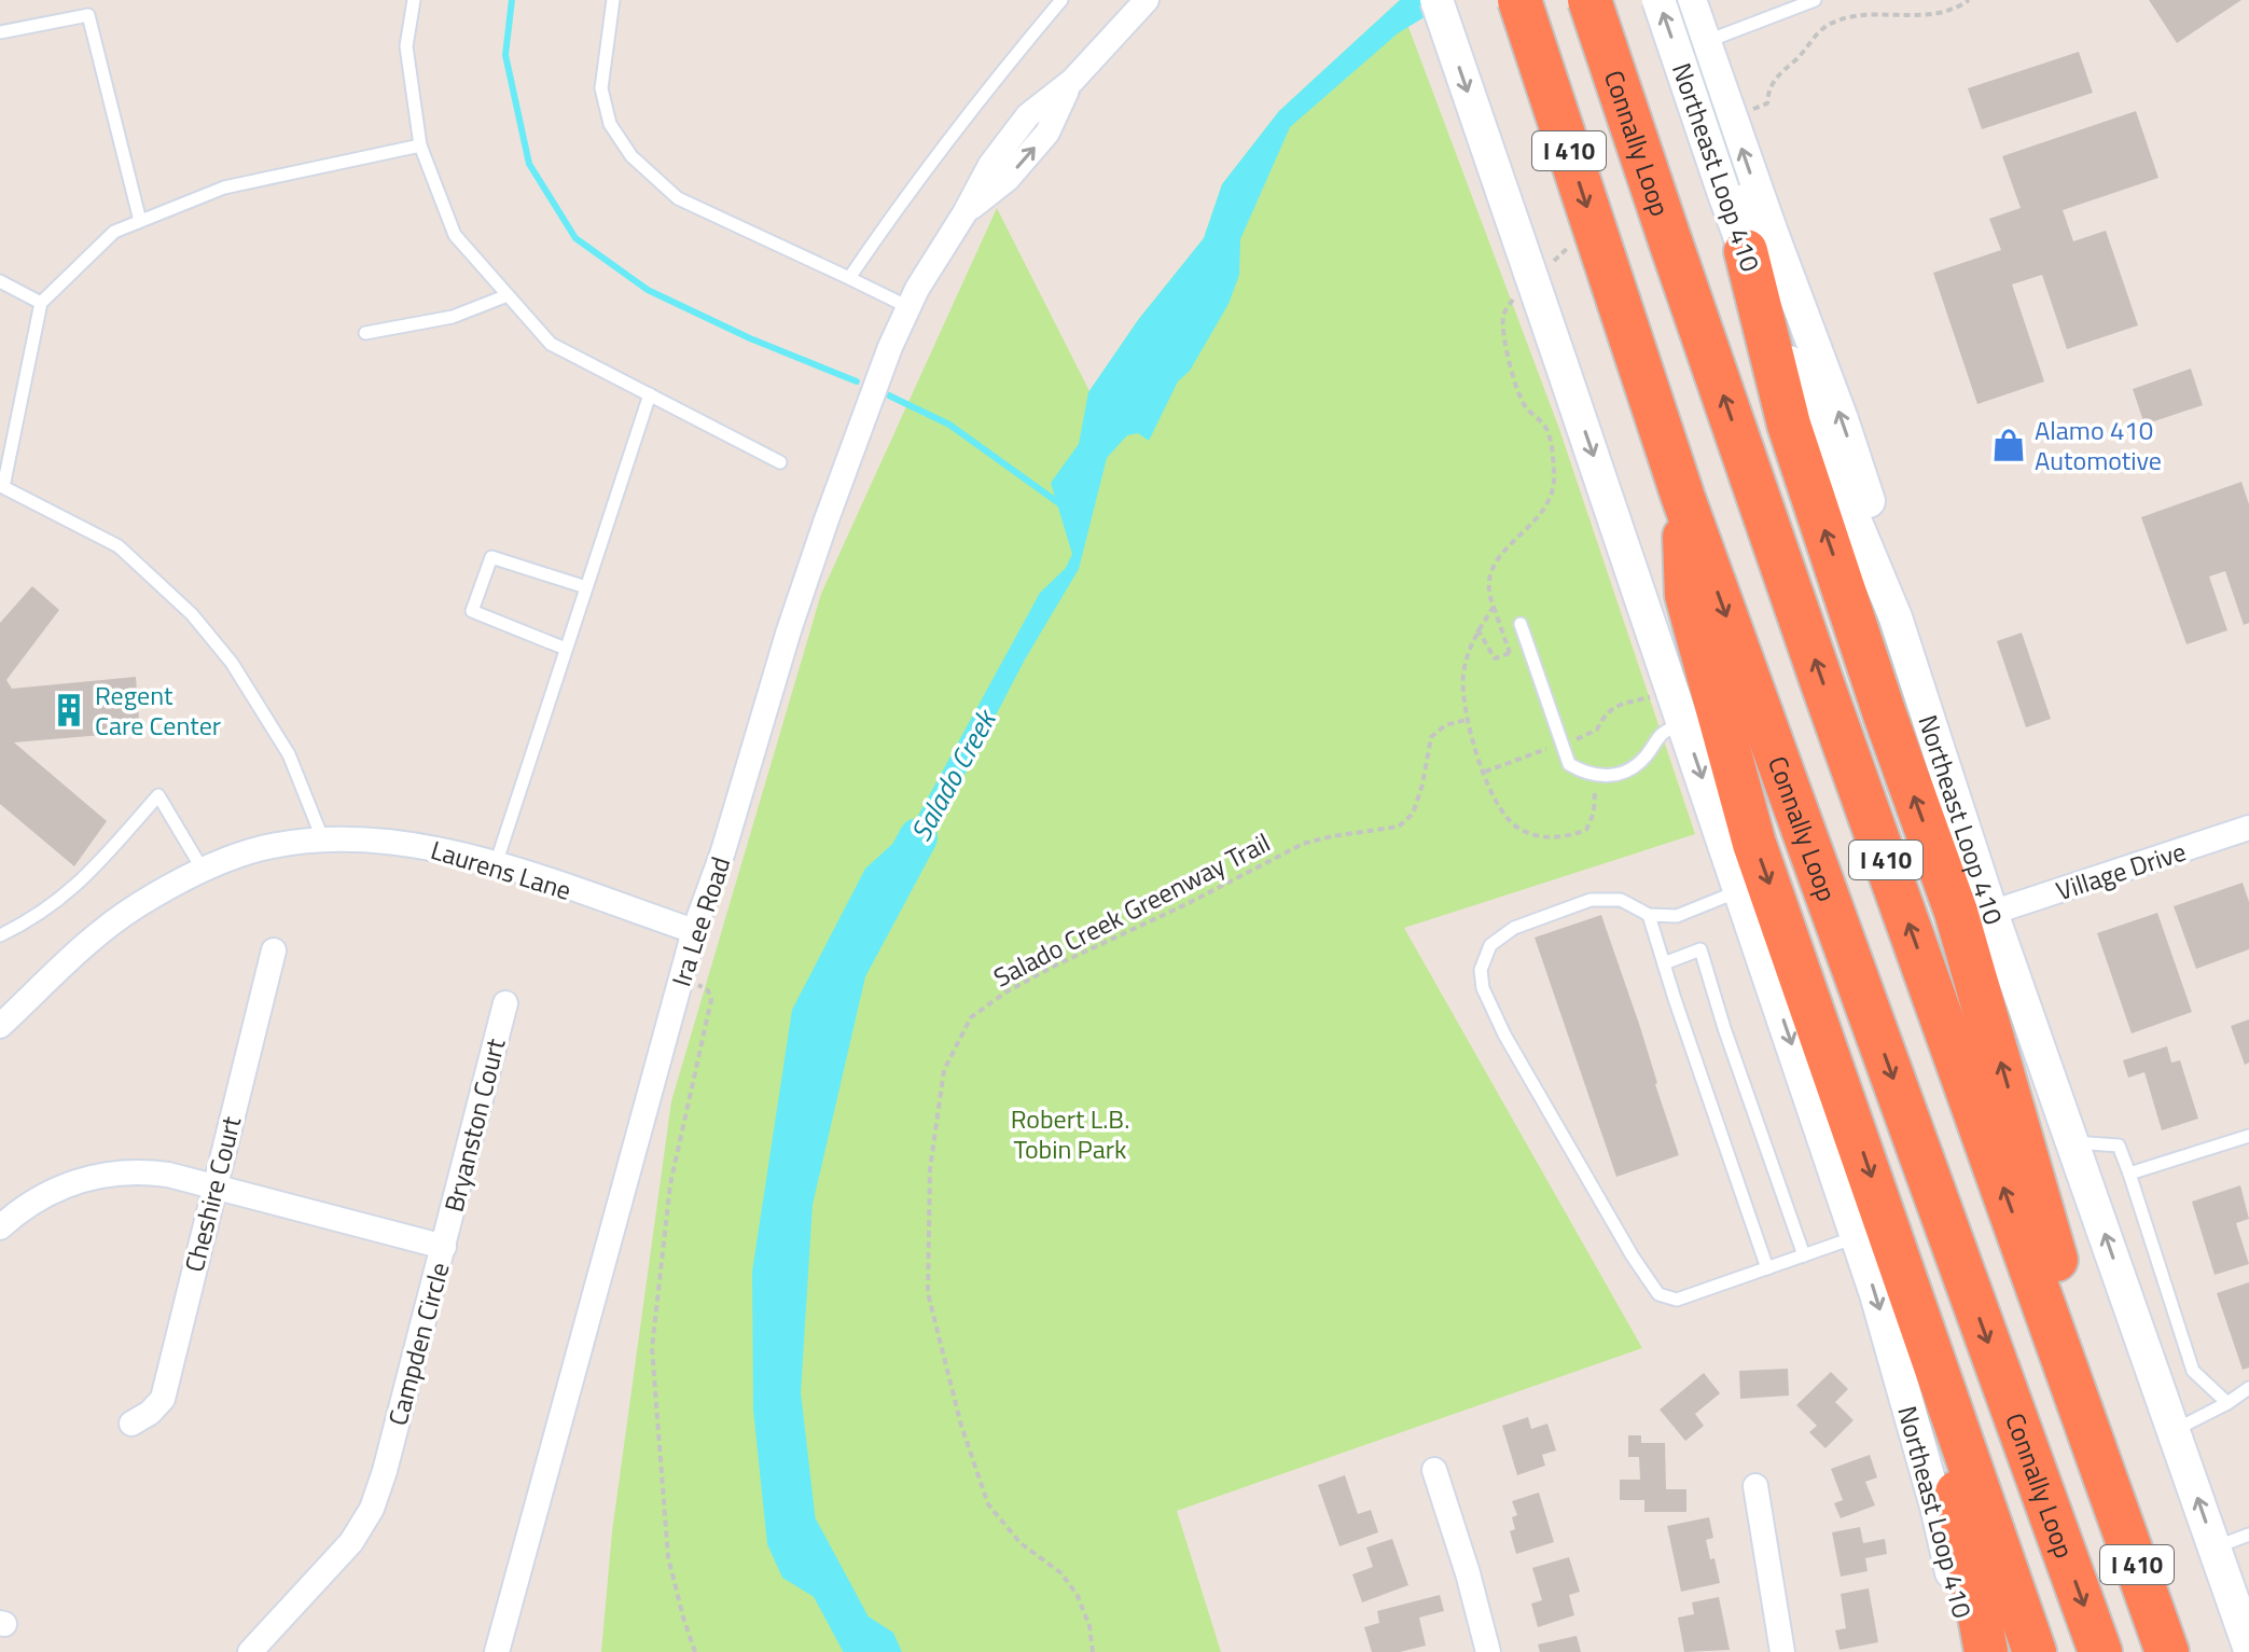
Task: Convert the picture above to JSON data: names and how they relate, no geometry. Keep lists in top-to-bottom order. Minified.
{"streets":{"highway":["Connally Loop","I 410"],"main road":["Northeast Loop 410"],"street":["Laurens Lane","Village Drive","Ira Lee Road","Bryanston Court","Cheshire Court","Campden Circle"],"path":["Salado Creek Greenway Trail"]},"crossings":[["Northeast Loop 410","Village Drive"],["Laurens Lane","Ira Lee Road"],["Bryanston Court","Campden Circle"],["Cheshire Court","Campden Circle"]],"water":["Salado Creek"],"parks":["Robert L.B. Tobin Park"],"places":{"shop":["Alamo 410 Automotive"],"building":["Regent Care Center"]}}
